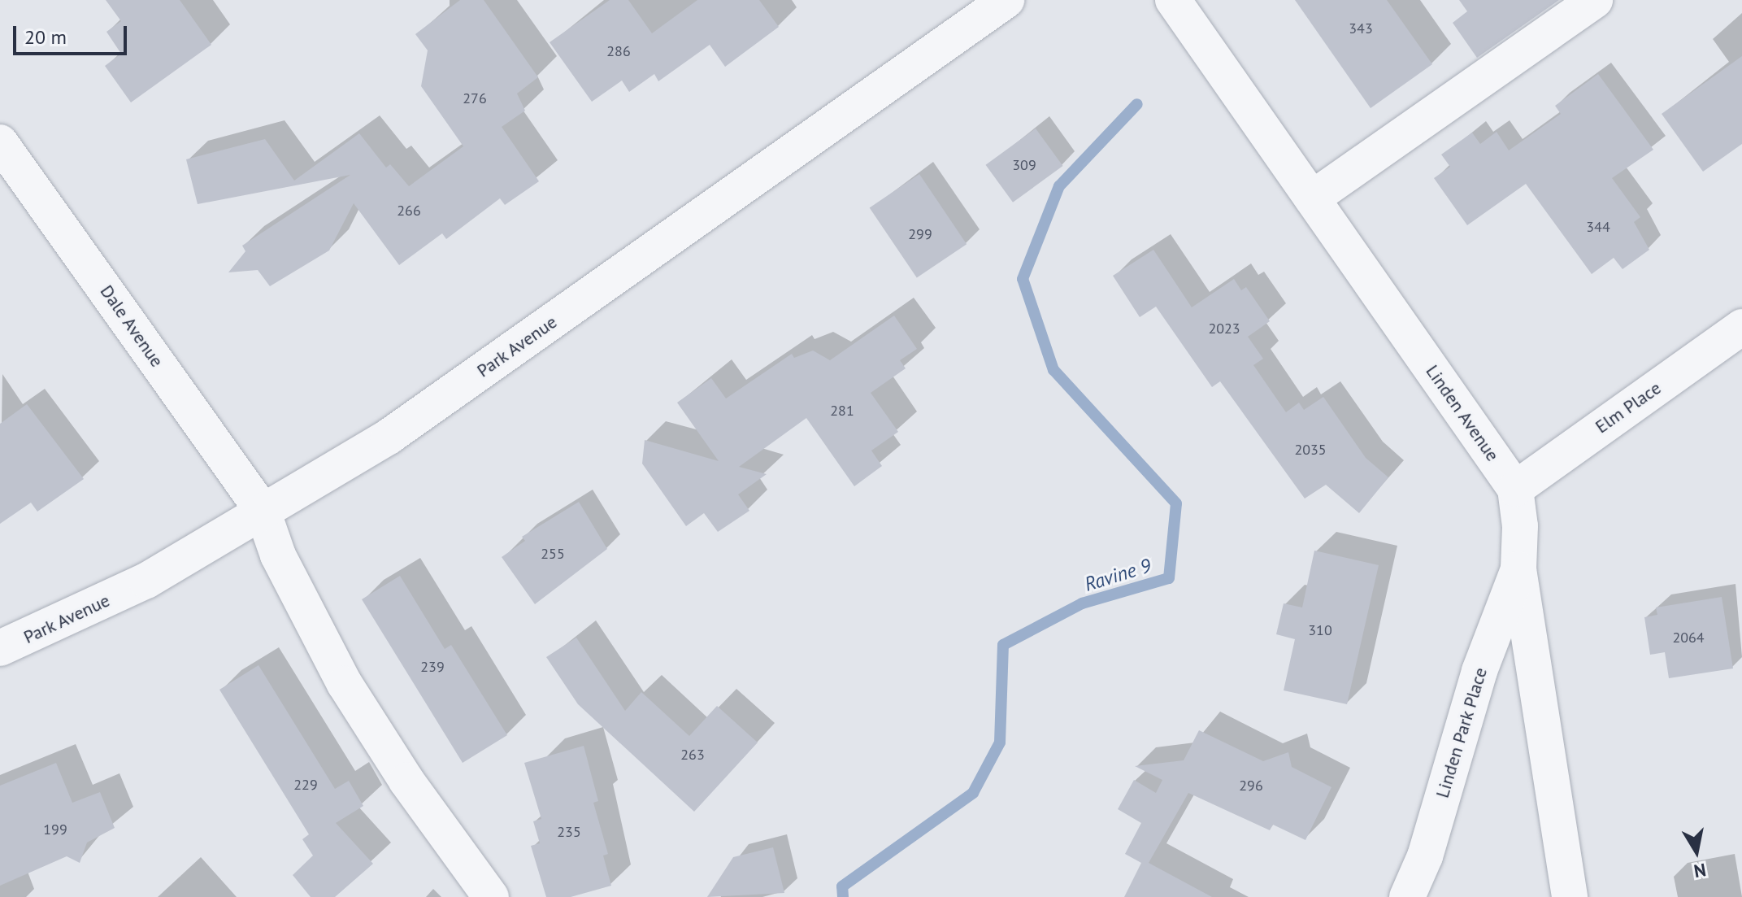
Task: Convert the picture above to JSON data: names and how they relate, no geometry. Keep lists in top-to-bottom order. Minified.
{"streets":{"street":["Dale Avenue","Park Avenue","Elm Place","Linden Avenue","Linden Park Place"]},"crossings":[["Dale Avenue","Park Avenue"],["Elm Place","Linden Avenue"],["Linden Avenue","Linden Park Place"]],"water":["Ravine 9"],"house_numbers":["343","286","276","309","266","344","299","2023","281","2035","255","310","2064","239","263","229","296","199","235"],"scale_bar":"20 m","north":"bottom"}
